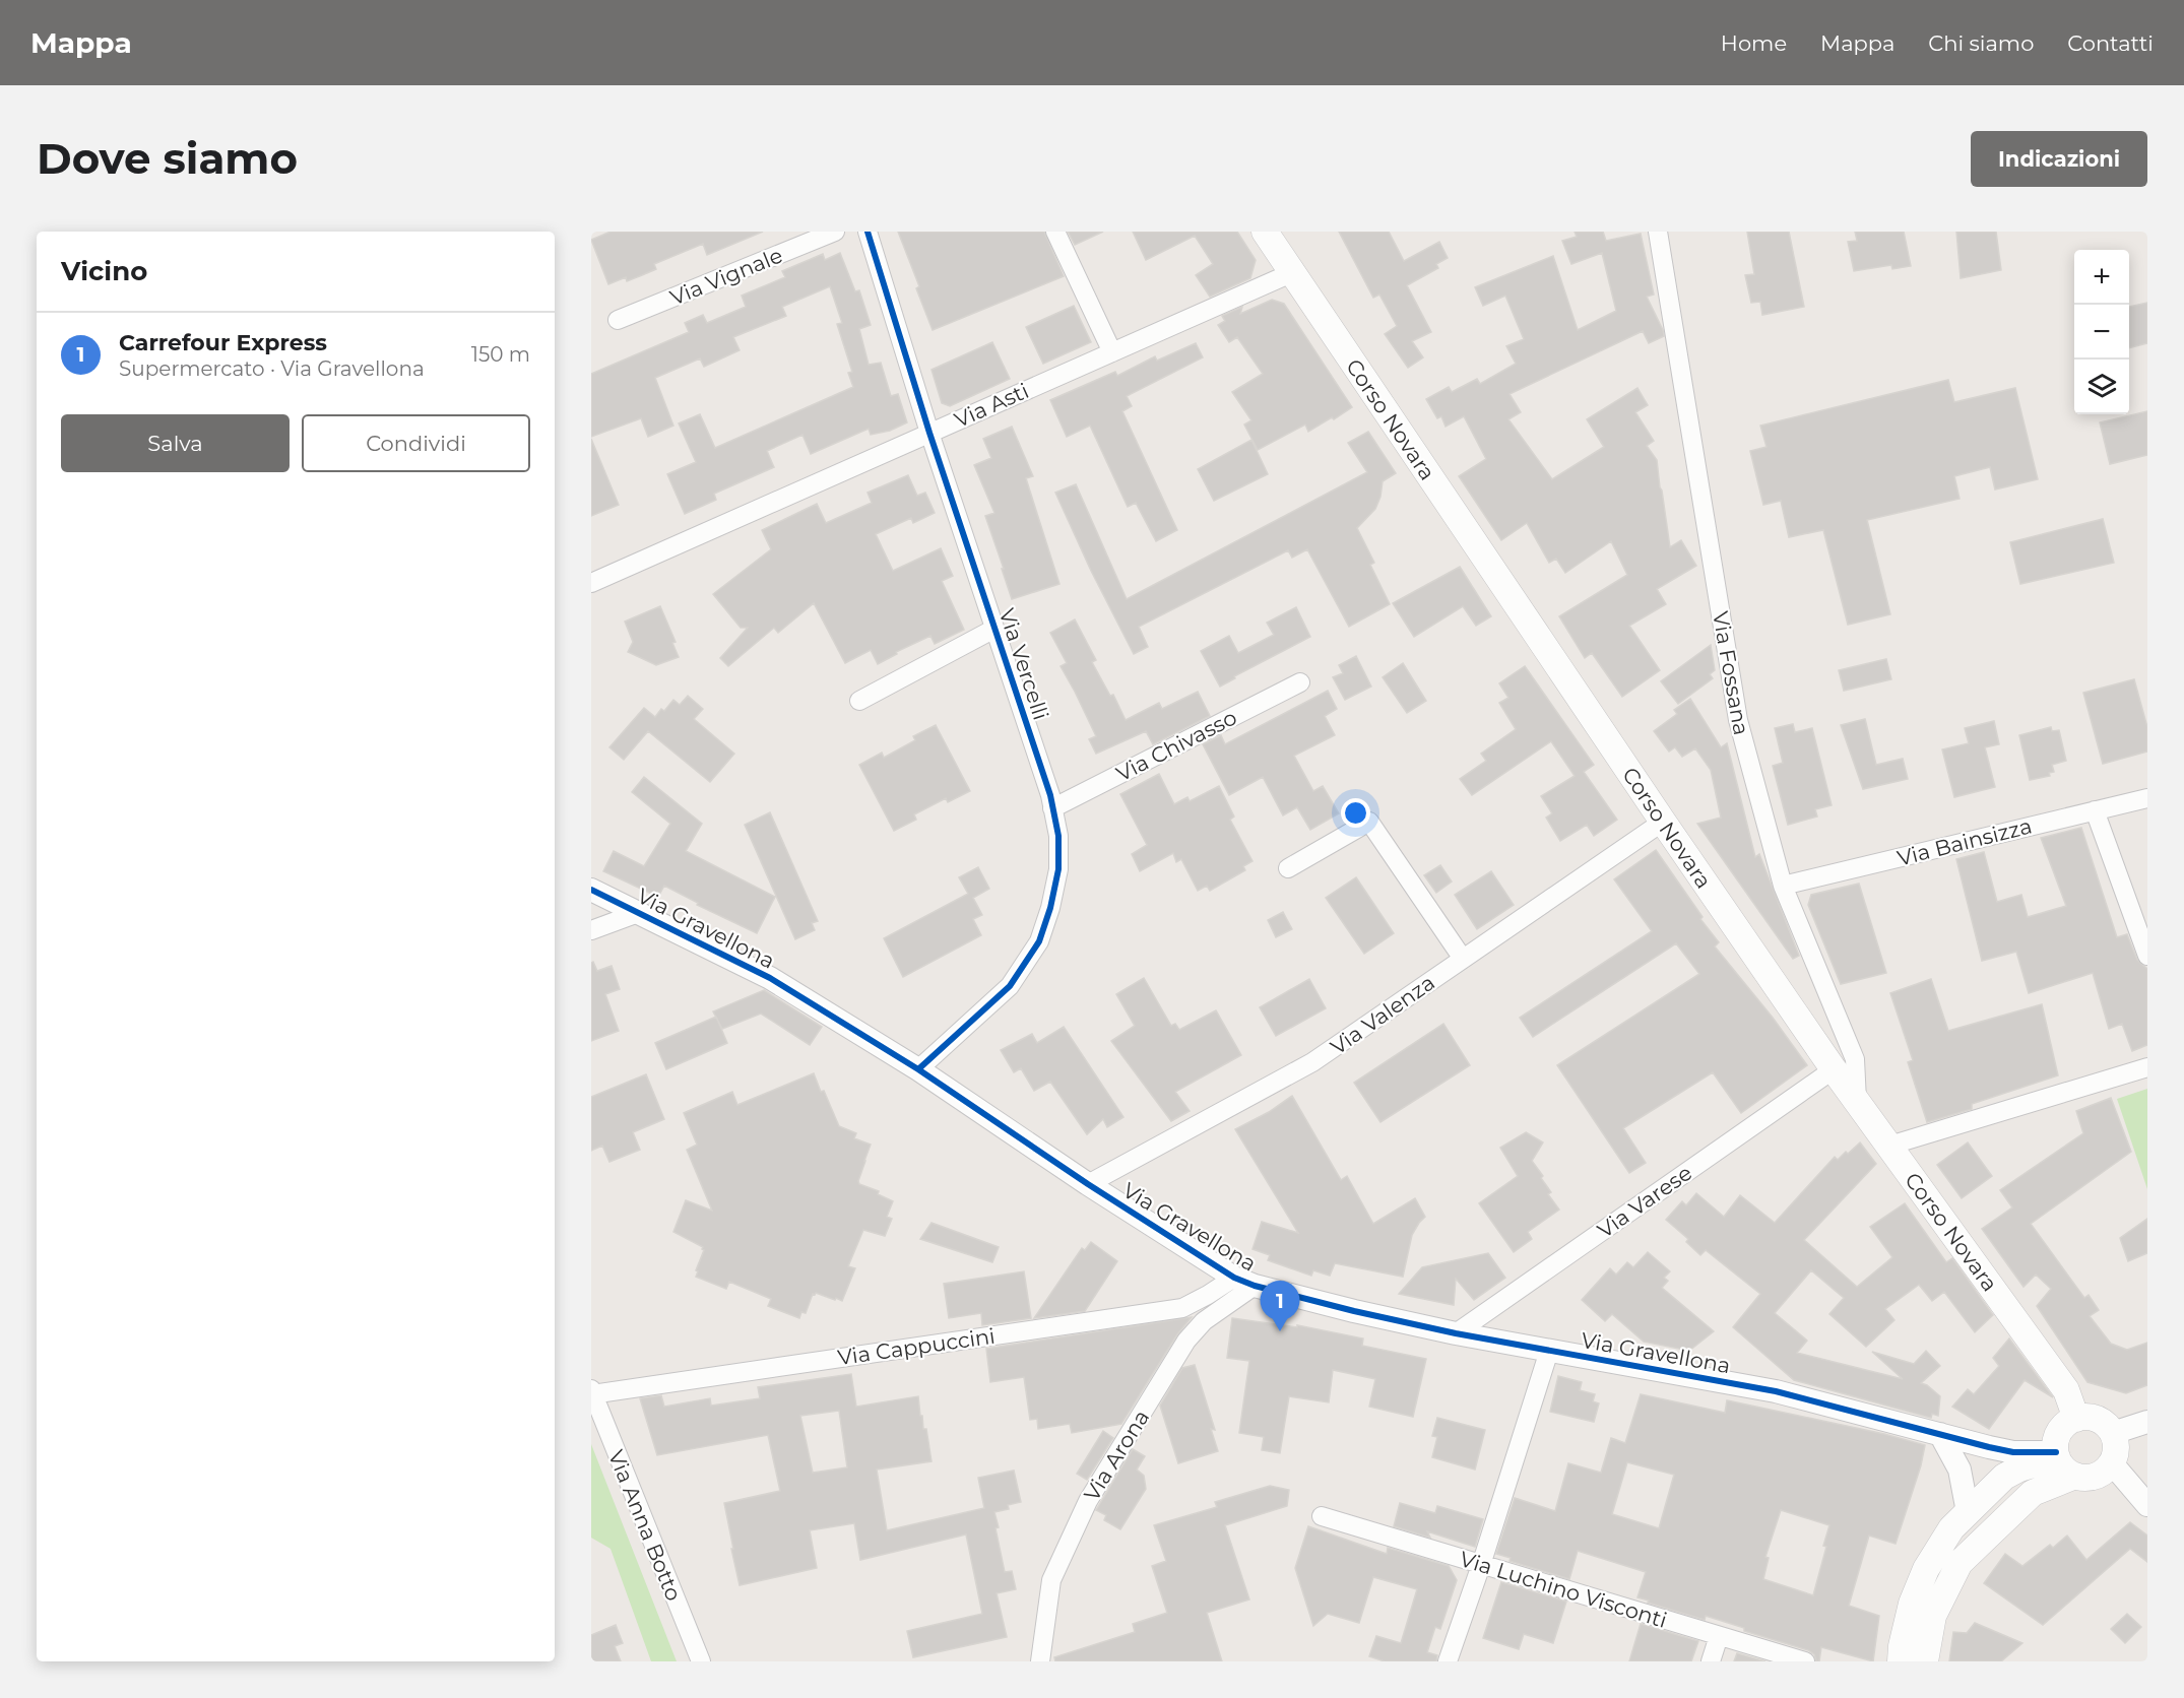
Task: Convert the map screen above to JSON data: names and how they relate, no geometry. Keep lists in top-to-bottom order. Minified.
{"streets":{"main road":["Corso Novara"],"street":["Via Vignale","Via Asti","Via Vercelli","Via Fossana","Via Chivasso","Via Bainsizza","Via Gravellona","Via Valenza","Via Varese","Via Cappuccini","Via Arona","Via Anna Botto","Via Luchino Visconti"]},"crossings":[["Via Asti","Corso Novara"],["Via Asti","Via Vercelli"],["Corso Novara","Via Fossana"],["Corso Novara","Via Gravellona"],["Corso Novara","Via Valenza"],["Corso Novara","Via Varese"],["Via Vercelli","Via Chivasso"],["Via Vercelli","Via Gravellona"],["Via Fossana","Via Bainsizza"],["Via Gravellona","Via Valenza"],["Via Gravellona","Via Varese"],["Via Gravellona","Via Cappuccini"],["Via Gravellona","Via Arona"],["Via Cappuccini","Via Arona"],["Via Cappuccini","Via Anna Botto"]],"page":{"header":"Mappa","nav":["Home","Mappa","Chi siamo","Contatti"],"buttons":["Indicazioni",["Salva","Condividi"]],"title":"Dove siamo","heading":"Vicino","map_buttons":["+","−"],"list":[{"mark":"1","name":"Carrefour Express","note":"Supermercato · Via Gravellona","value":"150 m"}],"pins":"1"}}
